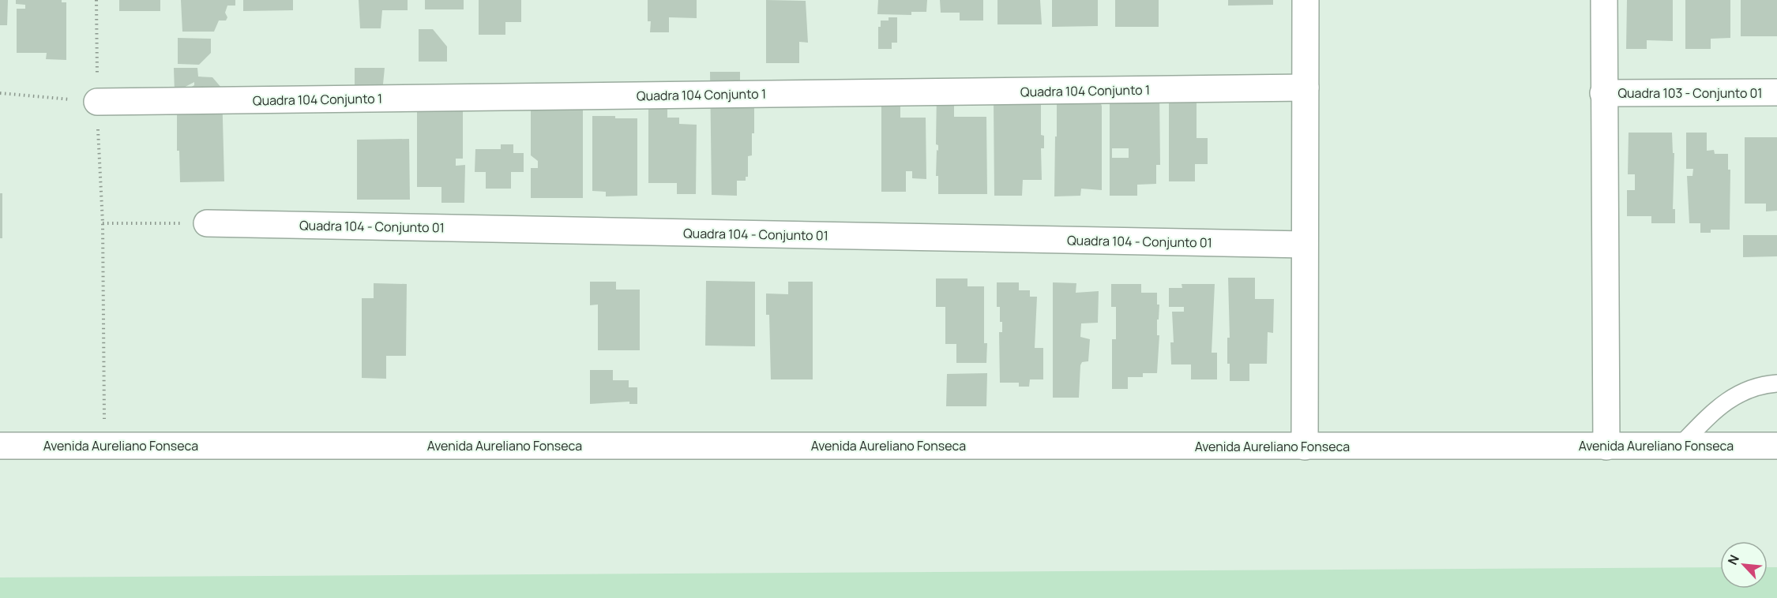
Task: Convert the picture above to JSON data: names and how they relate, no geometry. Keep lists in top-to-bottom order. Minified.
{"streets":{"street":["Quadra 104 Conjunto 1","Quadra 103 - Conjunto 01","Quadra 104 - Conjunto 01","Avenida Aureliano Fonseca"]},"north":"top left"}
